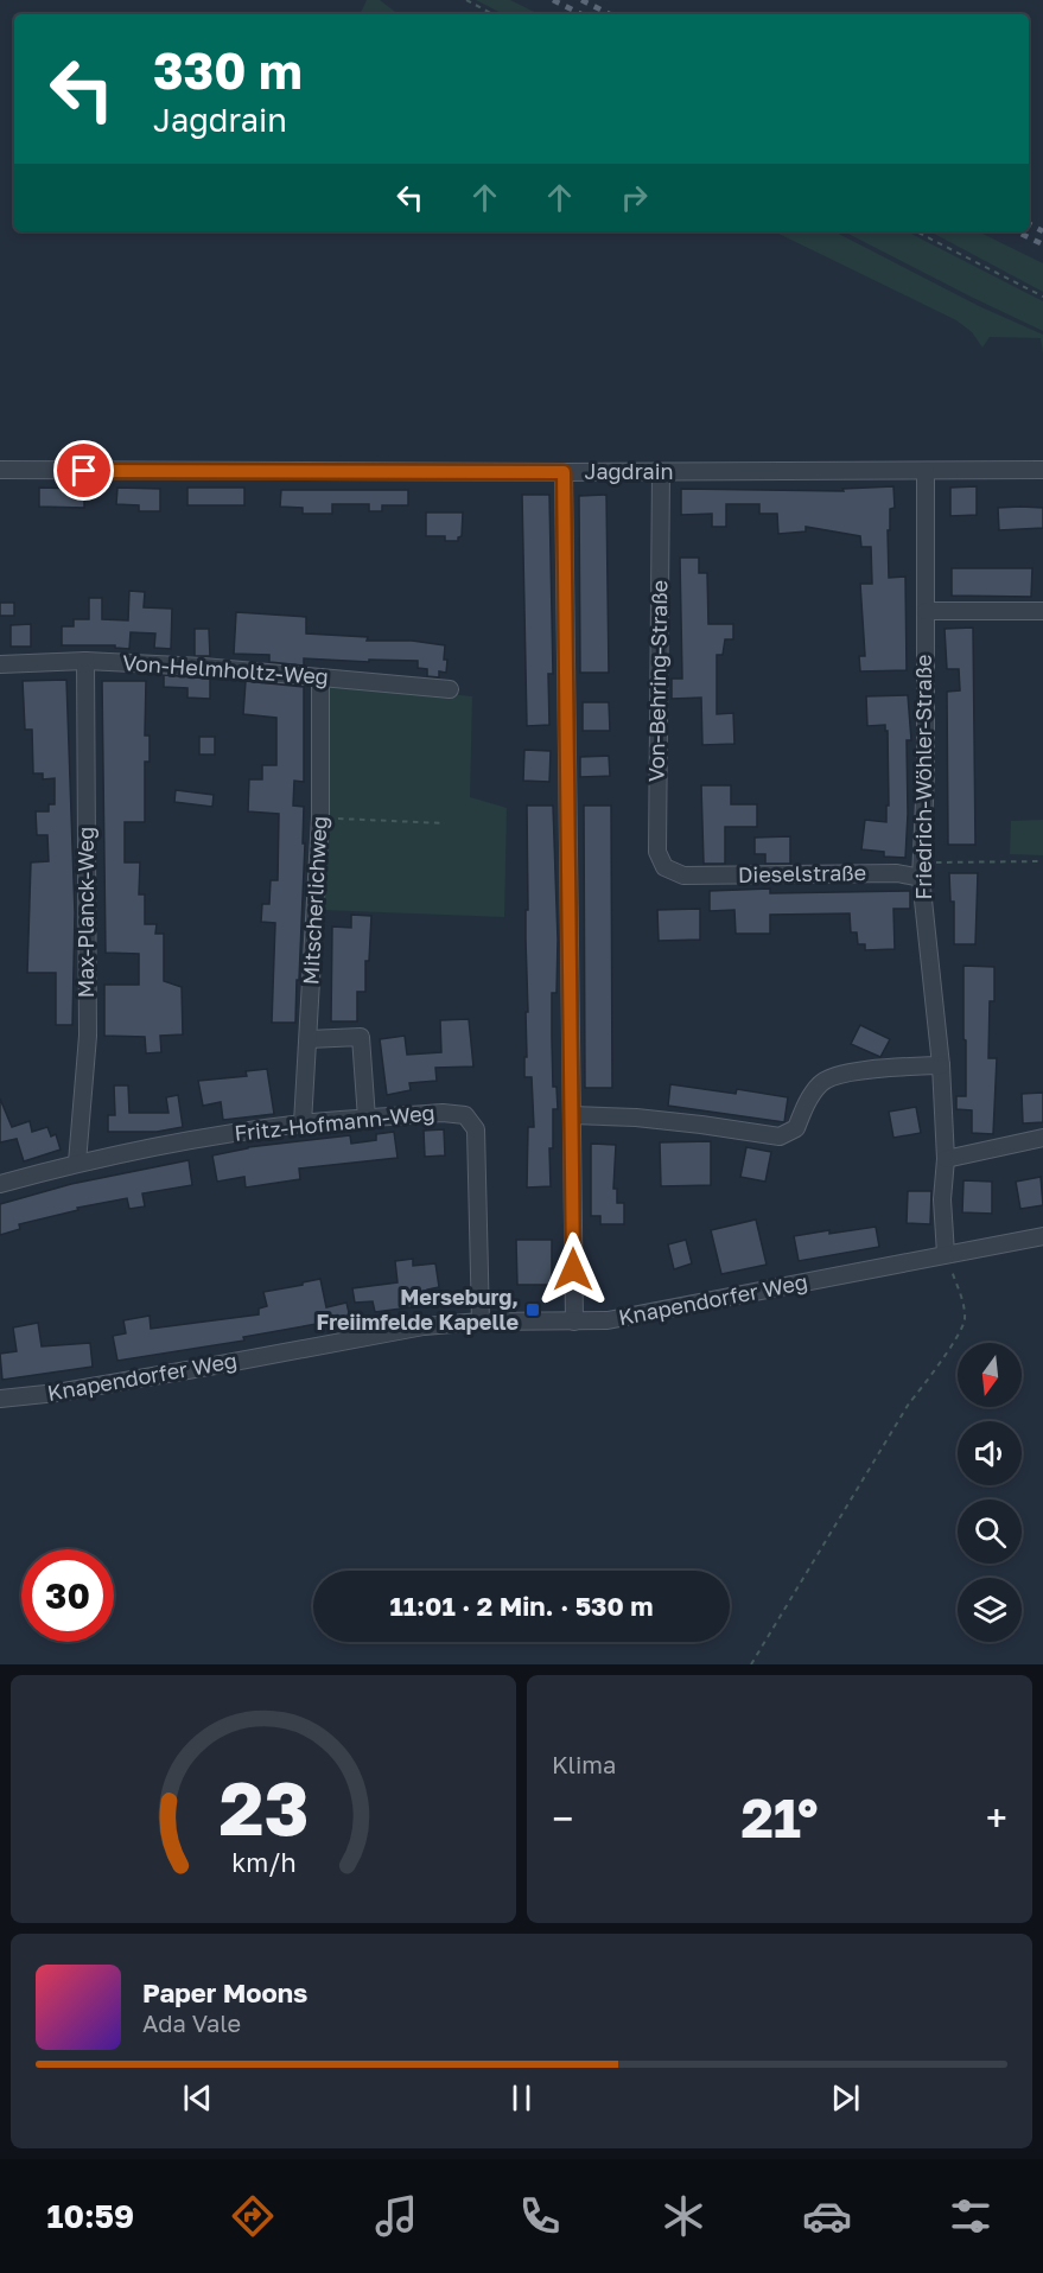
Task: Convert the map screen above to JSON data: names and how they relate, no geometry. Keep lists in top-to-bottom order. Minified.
{"streets":{"street":["Jagdrain","Von-Helmholtz-Weg","Von-Behring-Straße","Friedrich-Wöhler-Straße","Dieselstraße","Mitscherlichweg","Max-Planck-Weg","Fritz-Hofmann-Weg","Knapendorfer Weg"]},"crossings":[["Jagdrain","Von-Behring-Straße"],["Jagdrain","Friedrich-Wöhler-Straße"],["Von-Helmholtz-Weg","Mitscherlichweg"],["Von-Helmholtz-Weg","Max-Planck-Weg"],["Von-Behring-Straße","Dieselstraße"],["Friedrich-Wöhler-Straße","Dieselstraße"],["Friedrich-Wöhler-Straße","Knapendorfer Weg"],["Mitscherlichweg","Fritz-Hofmann-Weg"],["Max-Planck-Weg","Fritz-Hofmann-Weg"],["Fritz-Hofmann-Weg","Knapendorfer Weg"]],"places":{"transit":["Merseburg, Freiimfelde Kapelle"]},"north":"bottom","page":{"turn":["330 m","Jagdrain"],"limit":"30","trip":"11:01 · 2 Min. · 530 m","tile":"Klima","heat":["−","21°","+"],"song":["Paper Moons","Ada Vale"],"tabs":"10:59","gauge":["23","km/h"]}}
